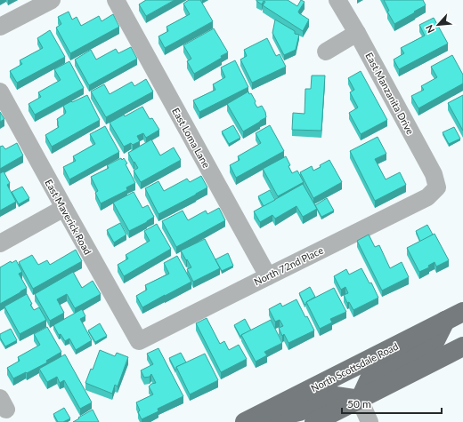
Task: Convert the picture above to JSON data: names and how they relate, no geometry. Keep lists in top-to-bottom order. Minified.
{"streets":{"main road":["North Scottsdale Road"],"street":["East Manzanita Drive","East Loma Lane","East Maverick Road","North 72nd Place"]},"crossings":[["East Manzanita Drive","North 72nd Place"],["East Loma Lane","North 72nd Place"],["East Maverick Road","North 72nd Place"]],"scale_bar":"50 m","north":"bottom left"}
